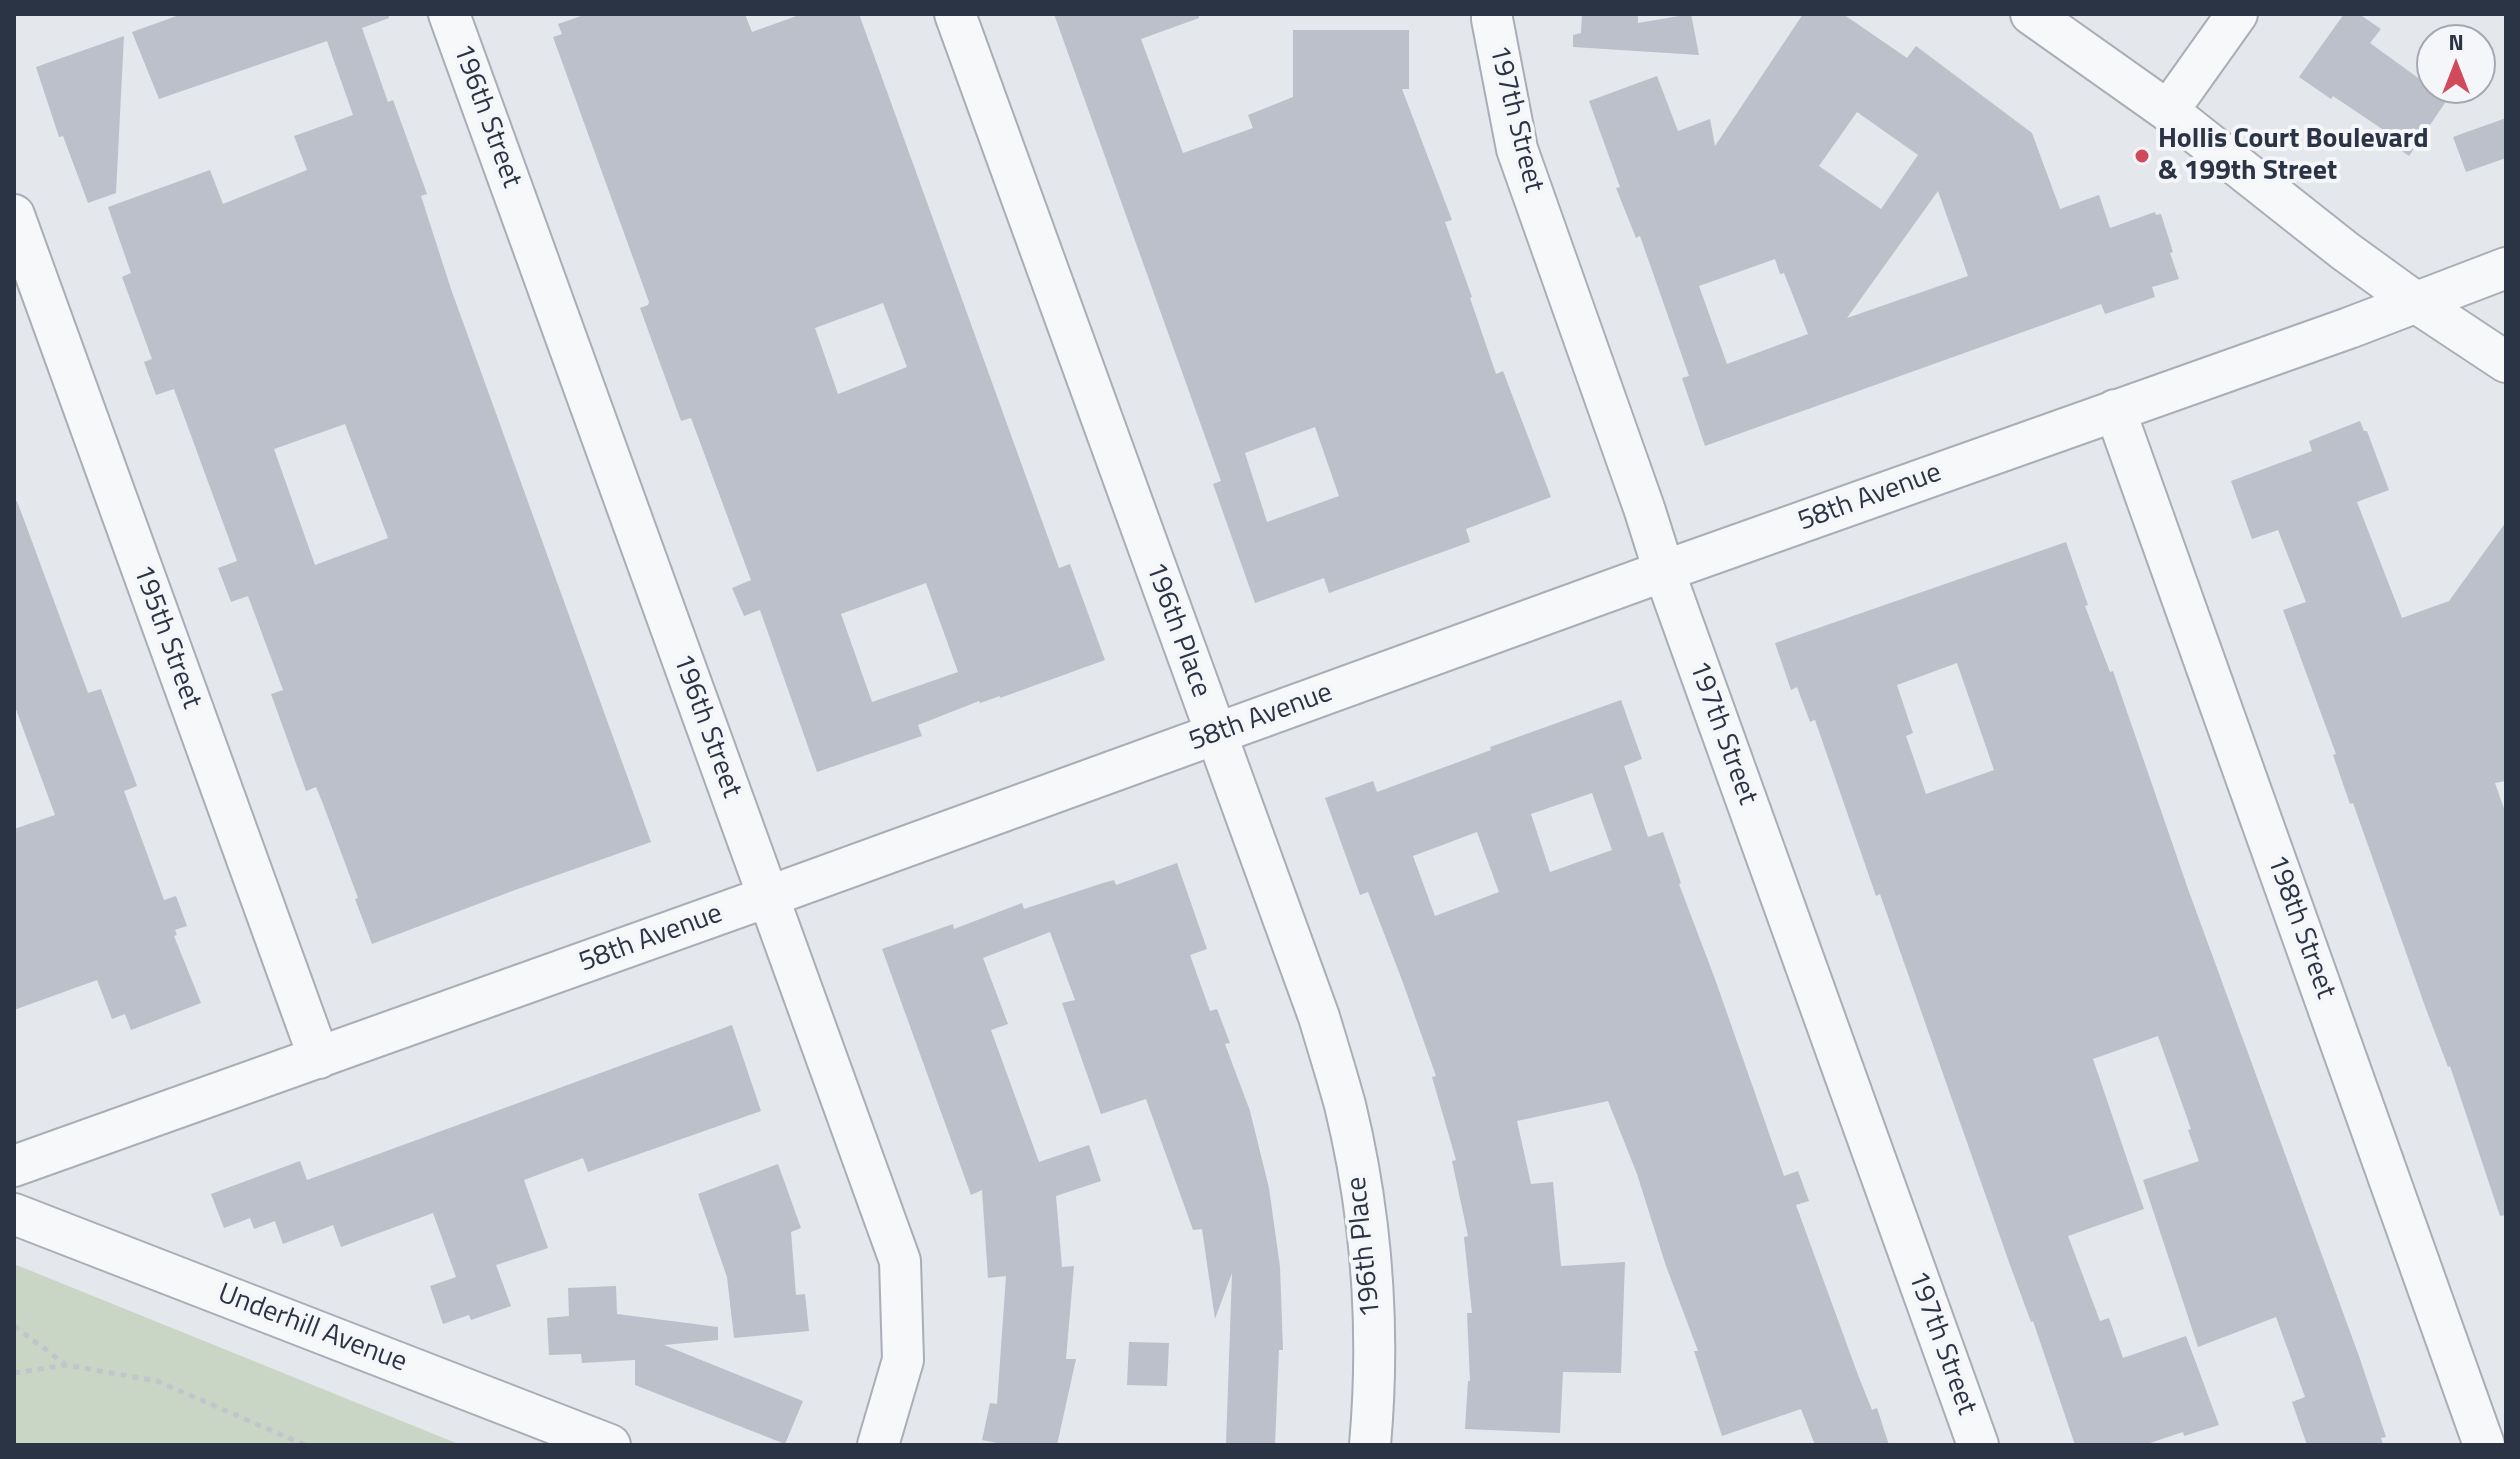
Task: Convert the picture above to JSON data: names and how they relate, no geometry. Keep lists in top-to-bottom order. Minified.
{"streets":{"street":["196th Street","197th Street","58th Avenue","196th Place","195th Street","198th Street","Underhill Avenue"]},"crossings":[["196th Street","58th Avenue"],["197th Street","58th Avenue"],["58th Avenue","196th Place"],["58th Avenue","195th Street"],["58th Avenue","198th Street"]],"places":["Hollis Court Boulevard & 199th Street"],"north":"top"}
